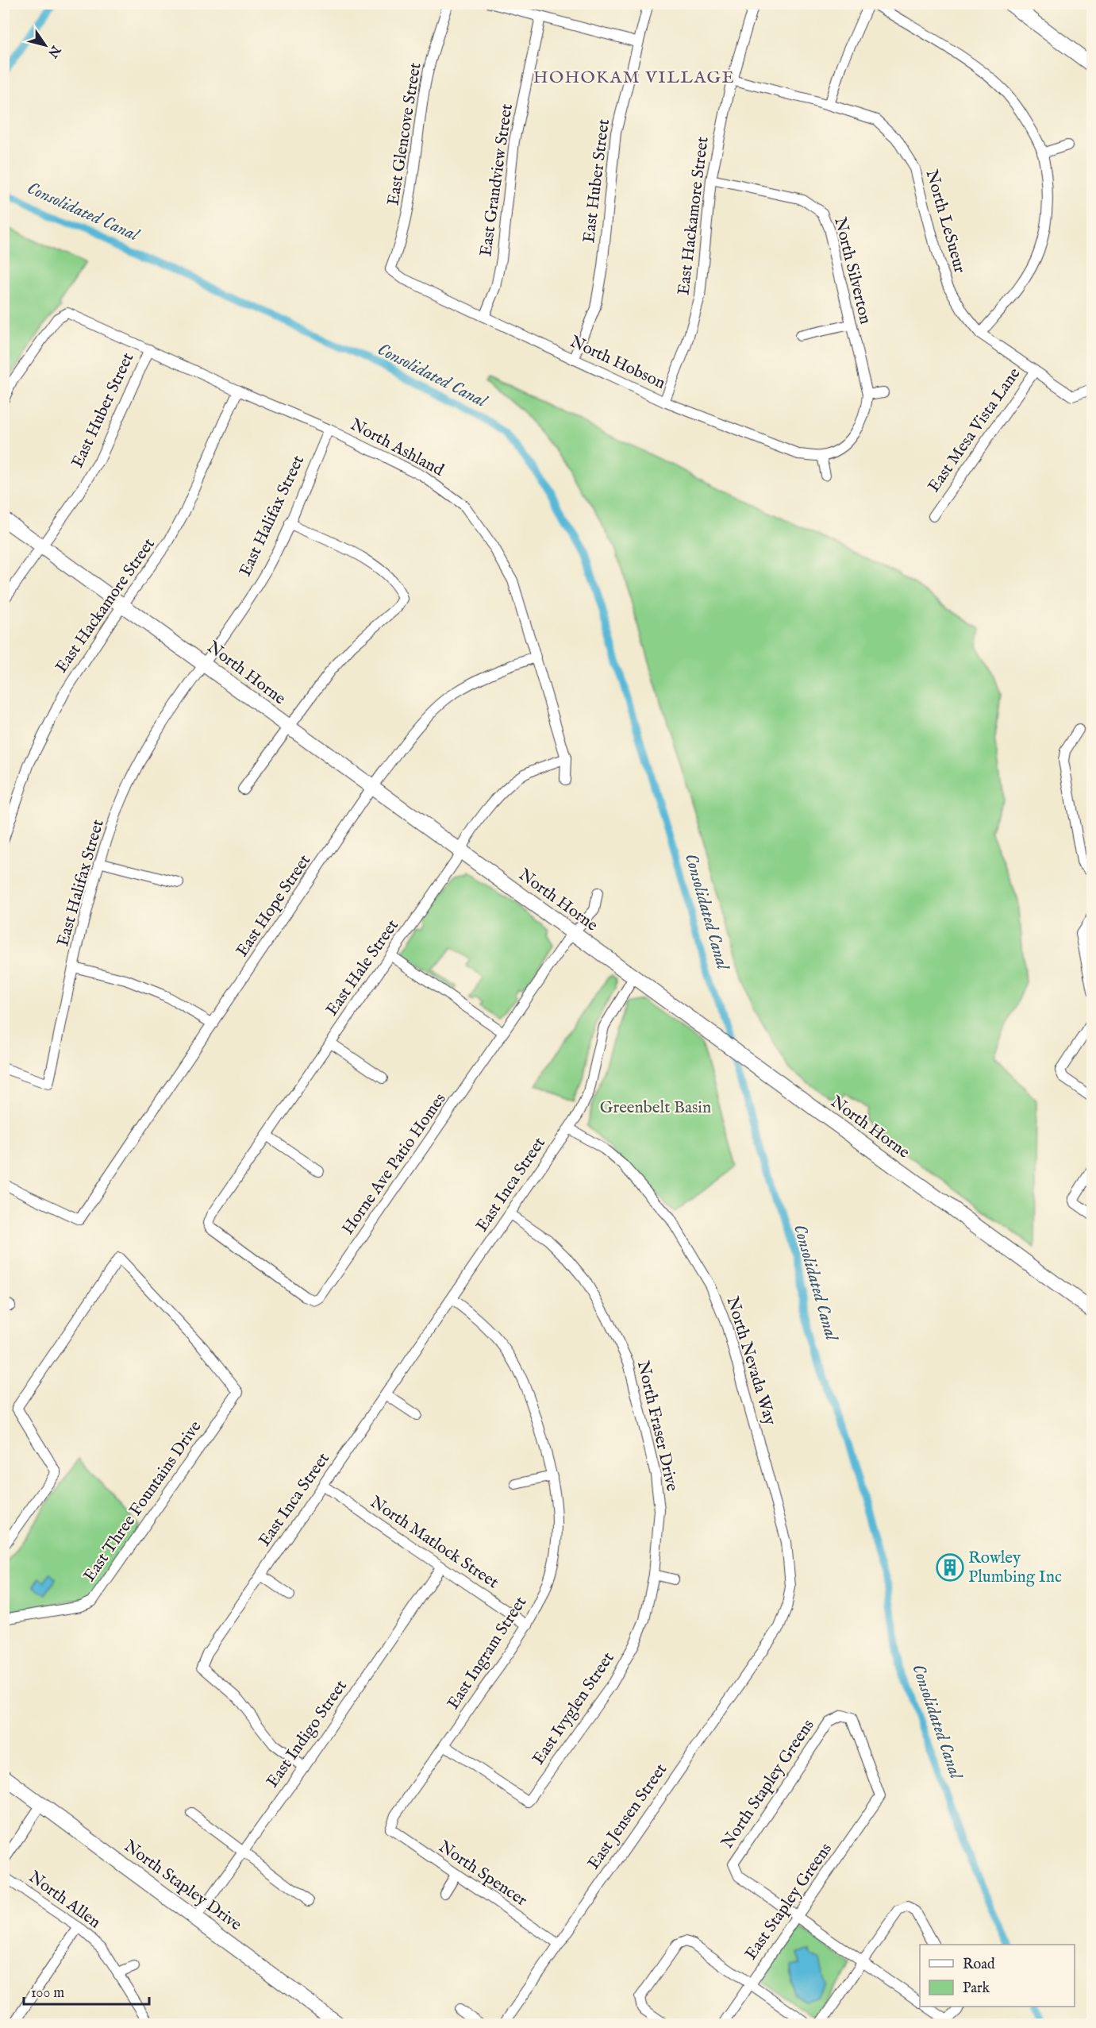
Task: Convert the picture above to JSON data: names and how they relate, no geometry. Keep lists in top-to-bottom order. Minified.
{"streets":{"street":["East Glencove Street","East Grandview Street","East Huber Street","East Hackamore Street","North LeSueur","North Silverton","North Hobson","East Mesa Vista Lane","North Ashland","East Halifax Street","North Horne","East Hope Street","East Hale Street","Horne Ave Patio Homes","East Inca Street","North Nevada Way","North Fraser Drive","East Three Fountains Drive","North Matlock Street","East Ingram Street","East Ivyglen Street","East Indigo Street","North Stapley Greens","East Jensen Street","North Spencer","North Stapley Drive","North Allen","East Stapley Greens"]},"crossings":[["East Glencove Street","North Hobson"],["East Grandview Street","North Hobson"],["East Huber Street","North Hobson"],["East Huber Street","North Ashland"],["East Huber Street","North Horne"],["East Hackamore Street","North LeSueur"],["East Hackamore Street","North Silverton"],["East Hackamore Street","North Hobson"],["East Hackamore Street","North Ashland"],["East Hackamore Street","North Horne"],["North LeSueur","East Mesa Vista Lane"],["North Silverton","North Hobson"],["North Ashland","East Halifax Street"],["North Ashland","East Hope Street"],["North Ashland","East Hale Street"],["East Halifax Street","North Horne"],["North Horne","East Hope Street"],["North Horne","East Hale Street"],["North Horne","Horne Ave Patio Homes"],["North Horne","East Inca Street"],["East Hale Street","Horne Ave Patio Homes"],["East Inca Street","North Nevada Way"],["East Inca Street","North Fraser Drive"],["East Inca Street","North Matlock Street"],["East Inca Street","East Ingram Street"],["East Inca Street","East Indigo Street"],["North Nevada Way","East Jensen Street"],["North Fraser Drive","East Ivyglen Street"],["North Matlock Street","East Ingram Street"],["North Matlock Street","East Indigo Street"],["East Ingram Street","East Ivyglen Street"],["East Ingram Street","North Spencer"],["East Indigo Street","North Stapley Drive"],["North Stapley Greens","East Stapley Greens"],["East Jensen Street","North Spencer"]],"districts":["HOHOKAM VILLAGE"],"water":["Consolidated Canal"],"parks":["Greenbelt Basin"],"places":{"building":["Rowley Plumbing Inc"]},"legend":["Road","Park"],"scale_bar":"100 m","north":"bottom right"}
